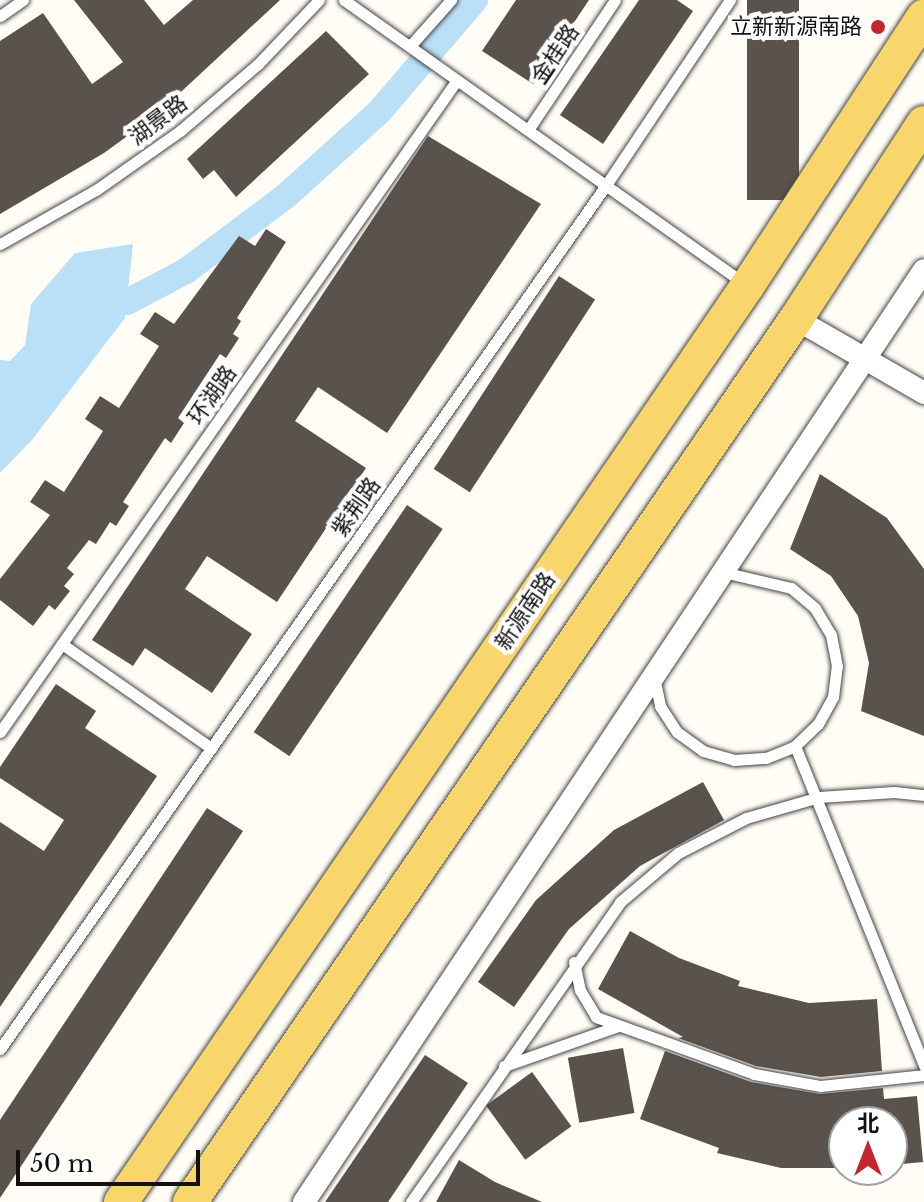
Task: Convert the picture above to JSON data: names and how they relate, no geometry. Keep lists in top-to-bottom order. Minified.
{"streets":{"main road":["新源南路"],"lane":["金桂路","湖景路","环湖路","紫荆路"]},"places":["立新新源南路"],"scale_bar":"50 m","north":"top"}
